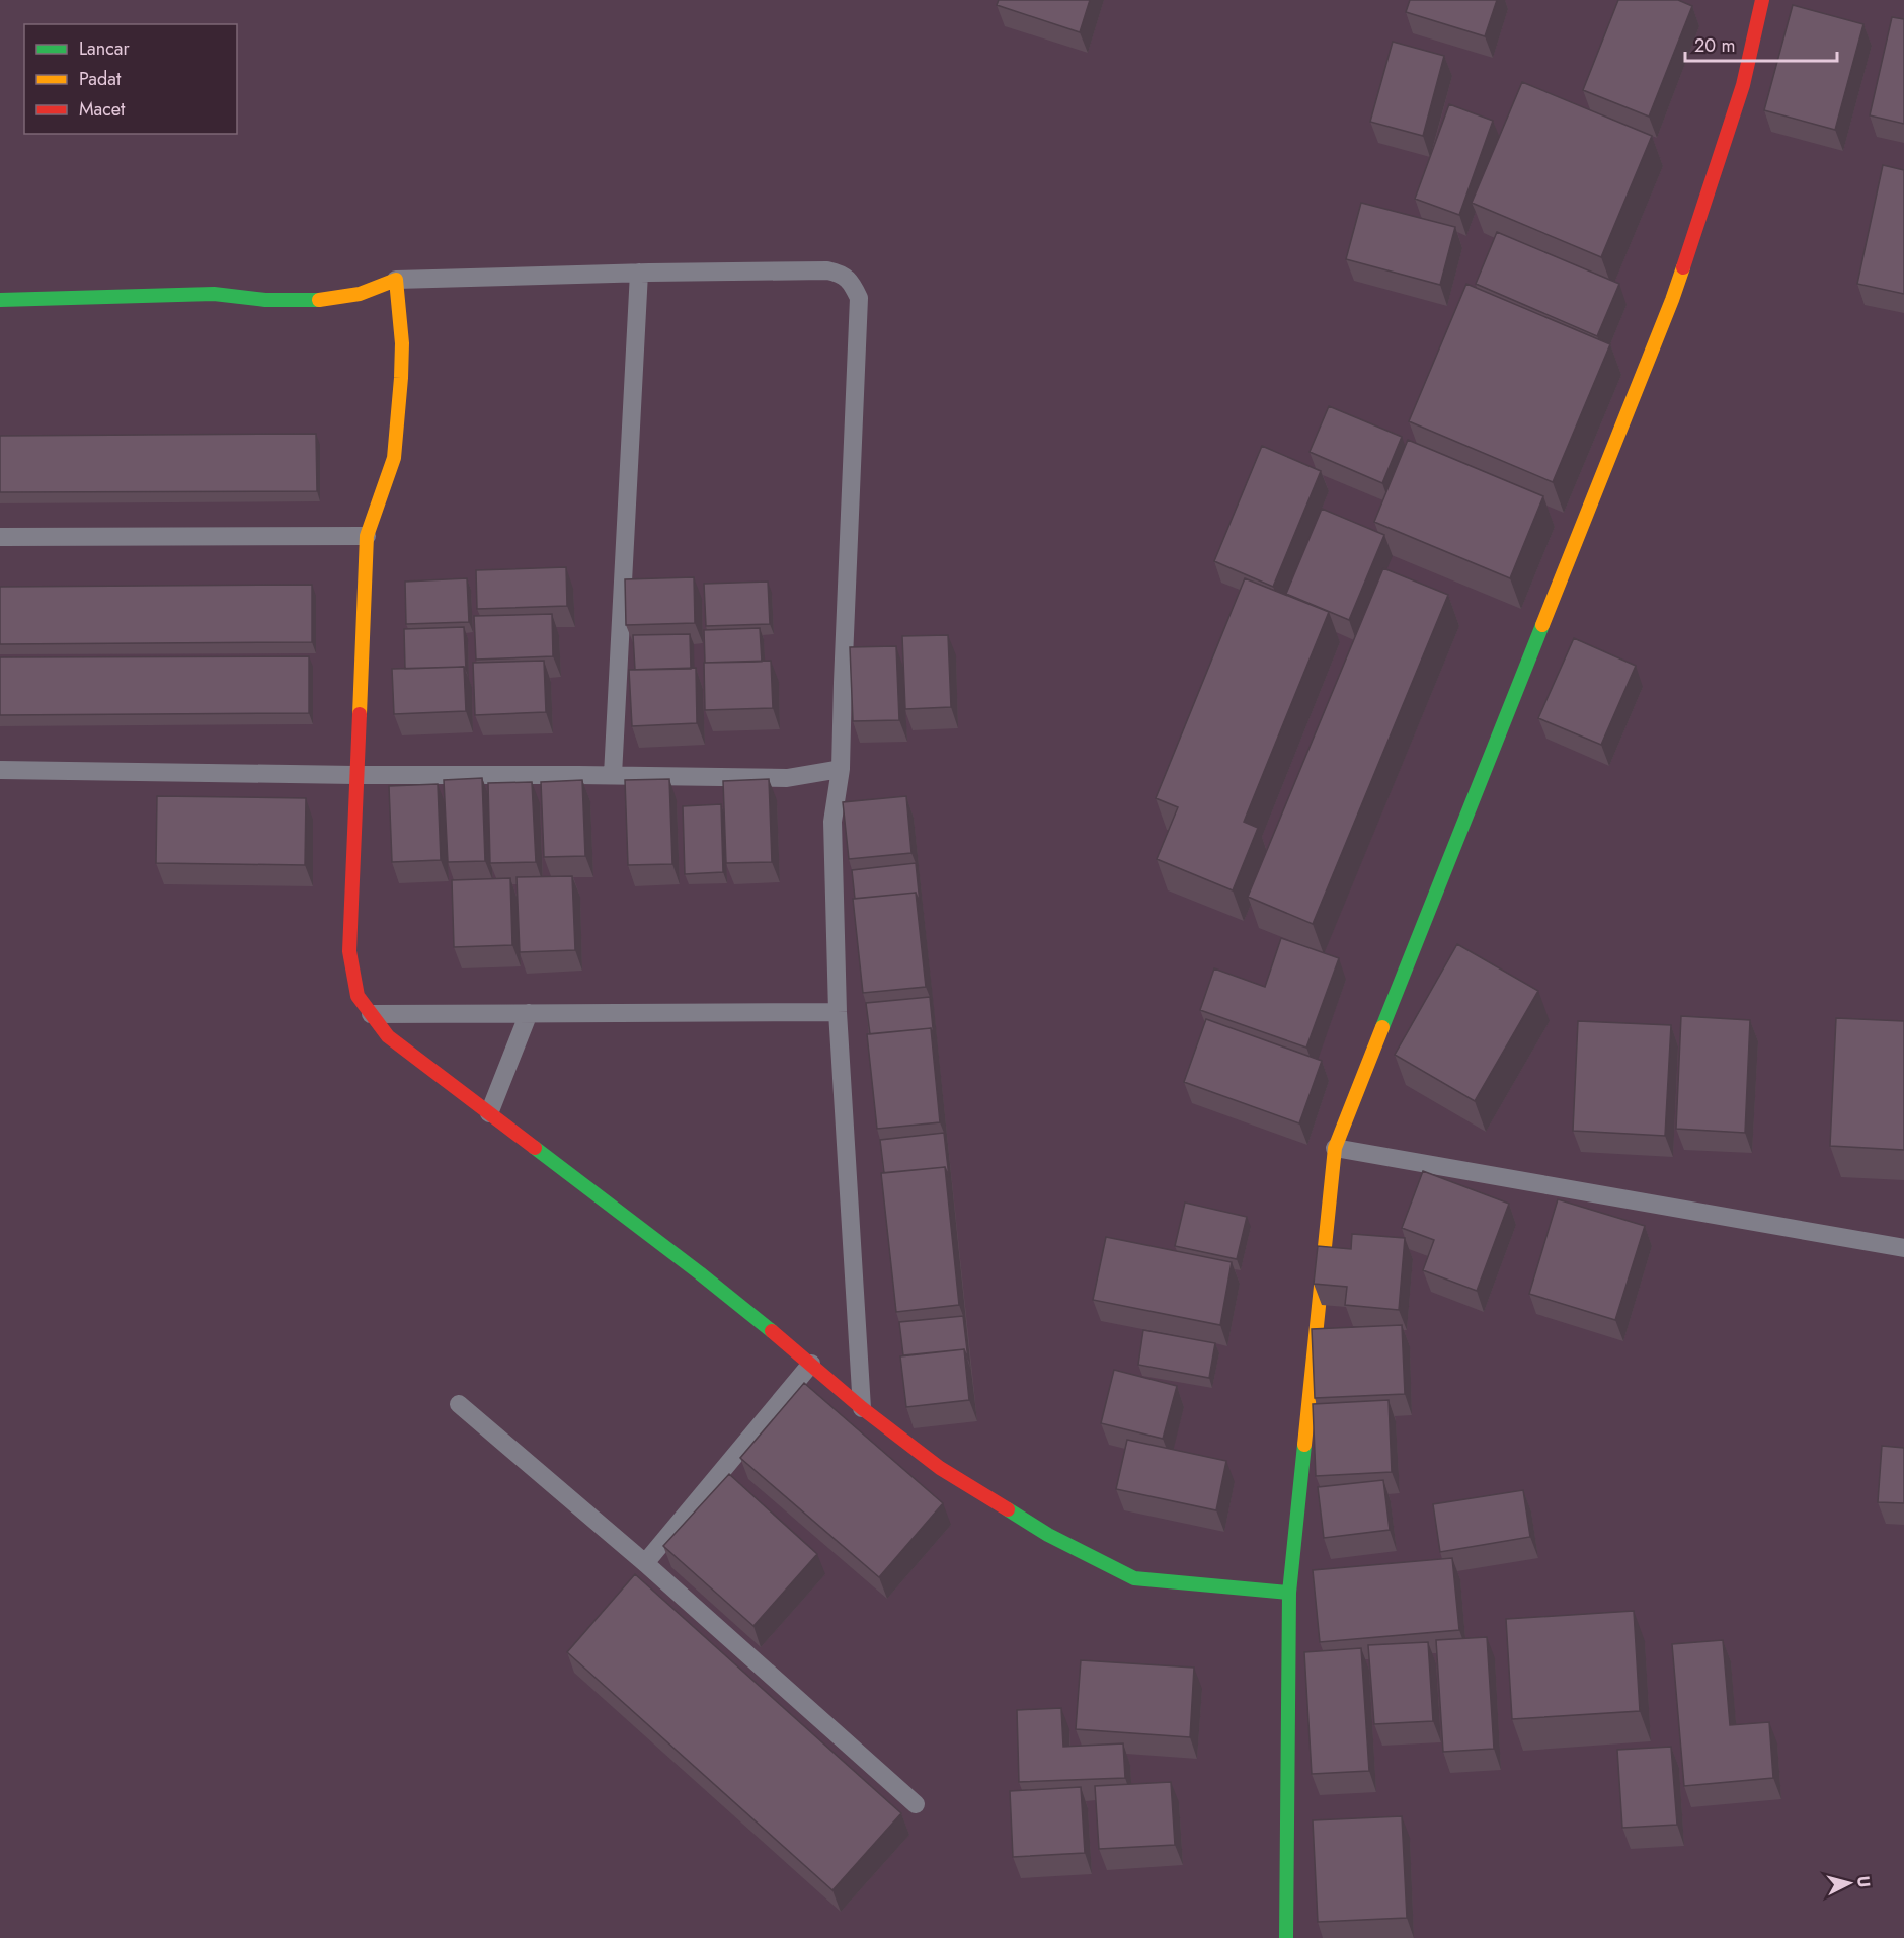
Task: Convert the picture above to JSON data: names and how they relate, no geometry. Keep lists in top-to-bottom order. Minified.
{"legend":["Lancar","Padat","Macet"],"scale_bar":"20 m","north":"right"}
